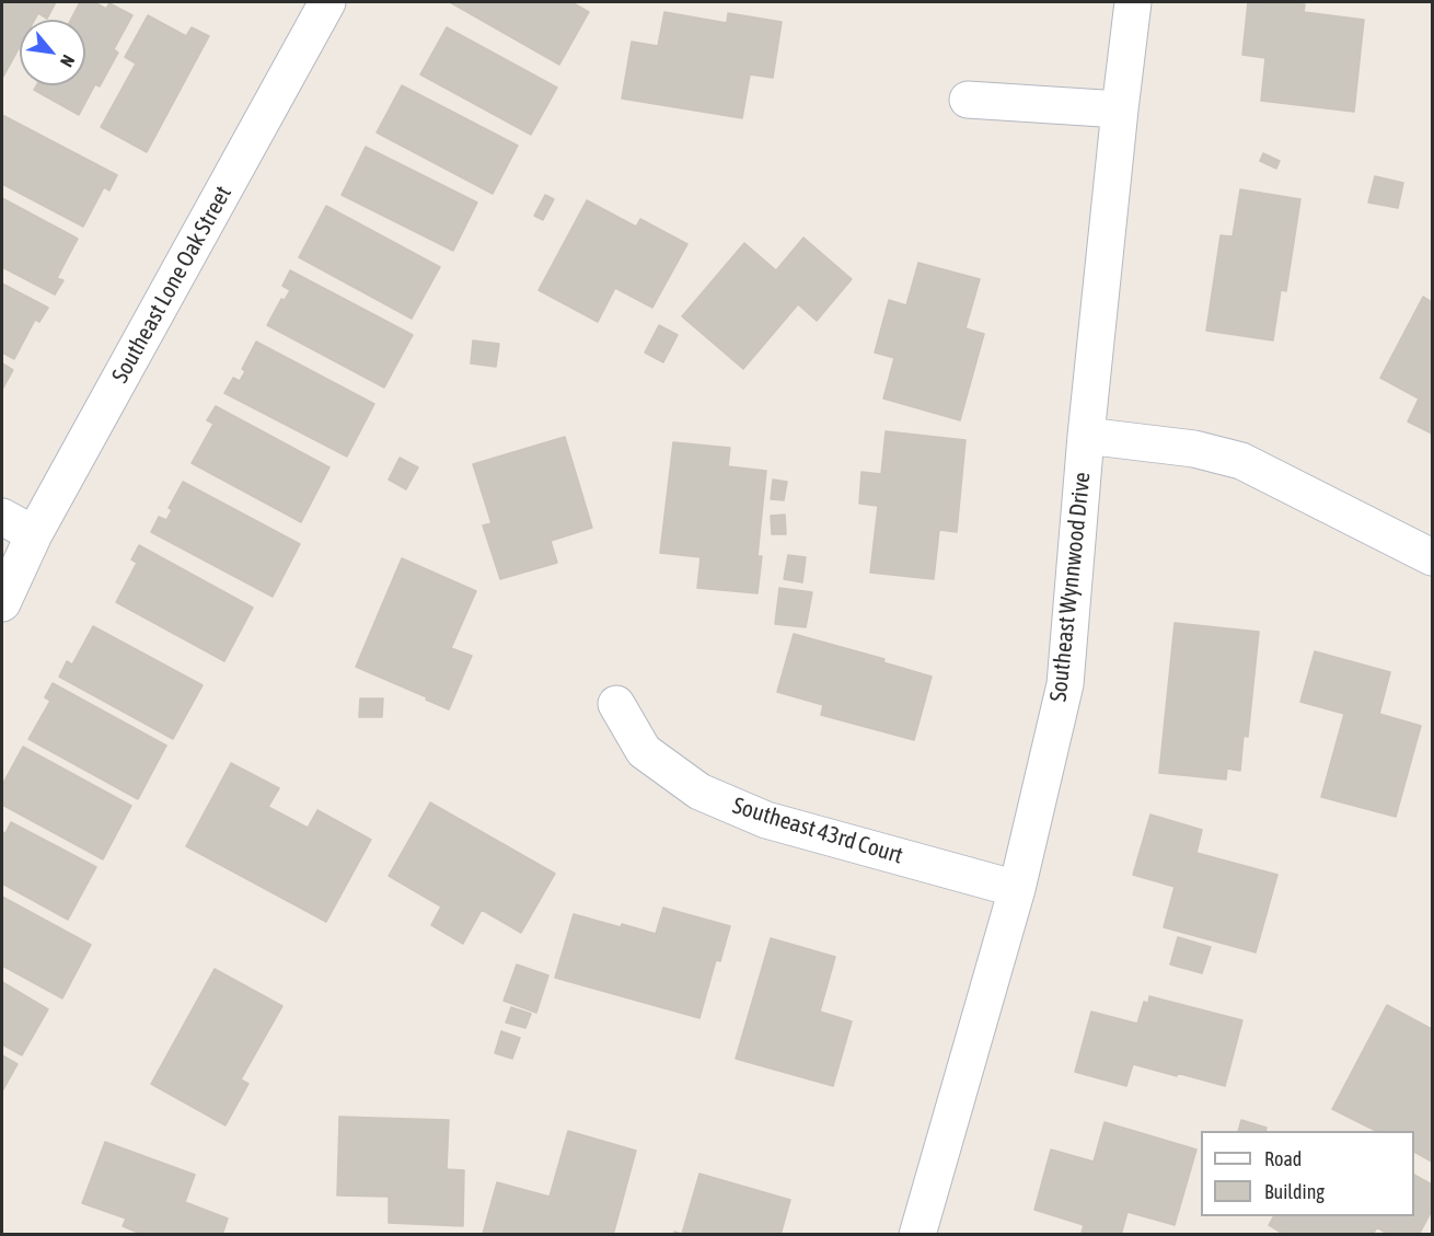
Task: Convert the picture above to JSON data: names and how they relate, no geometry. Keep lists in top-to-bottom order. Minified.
{"streets":{"street":["Southeast Lone Oak Street","Southeast Wynnwood Drive","Southeast 43rd Court"]},"crossings":[["Southeast Wynnwood Drive","Southeast 43rd Court"]],"legend":["Road","Building"],"north":"bottom right"}
